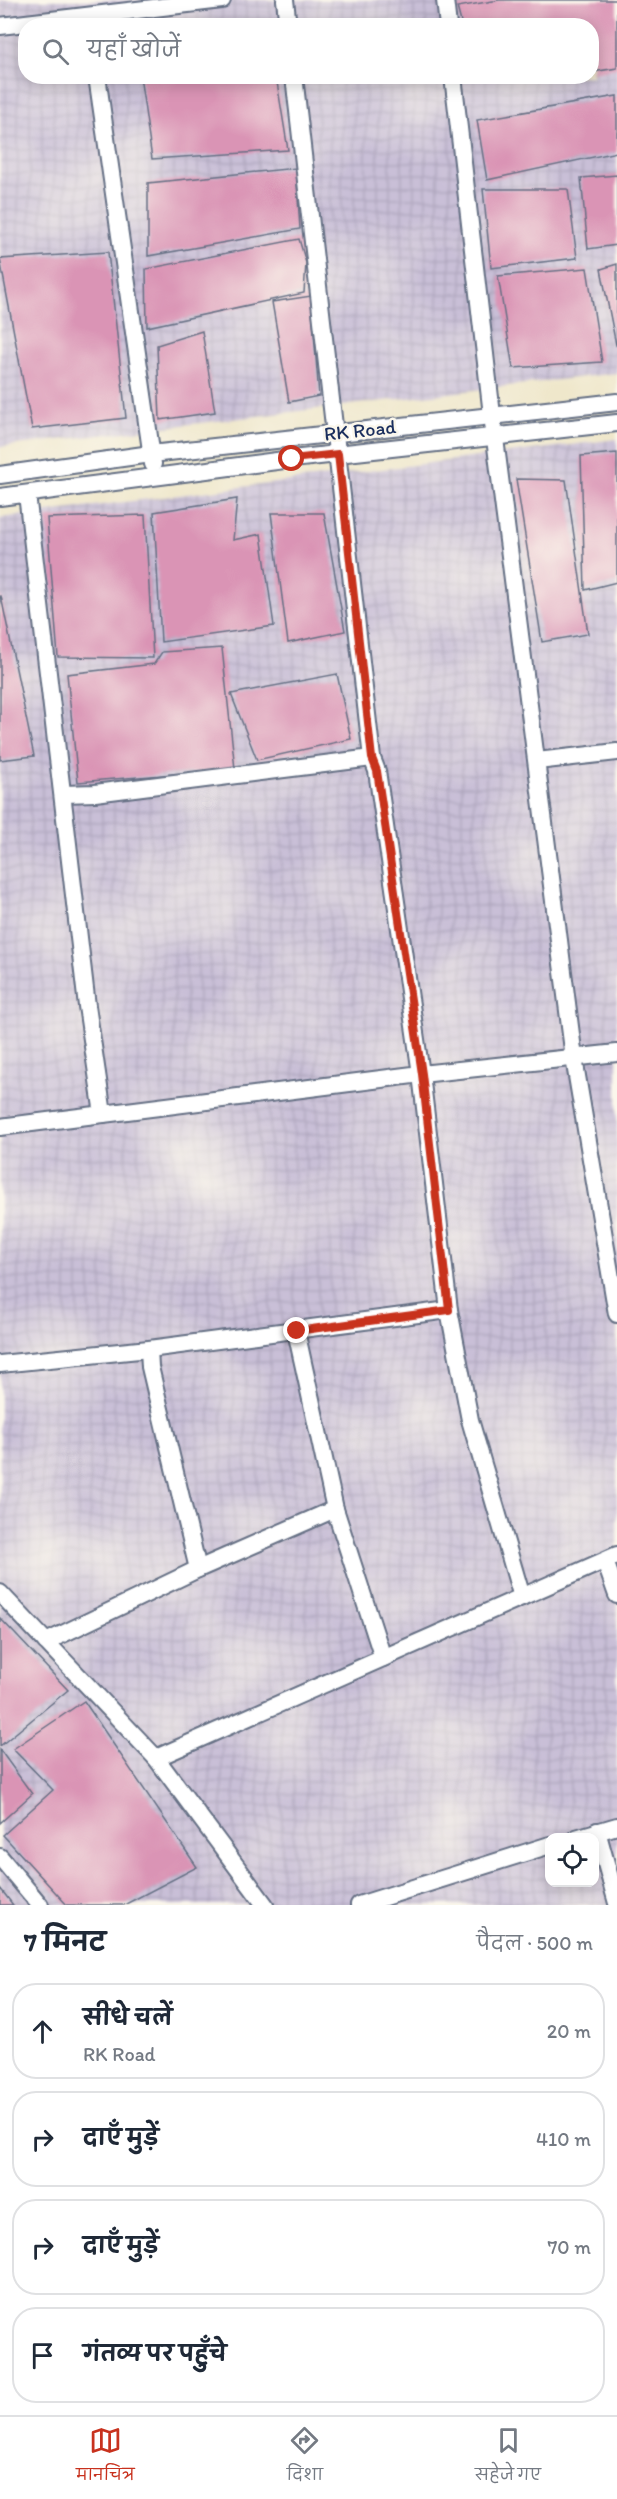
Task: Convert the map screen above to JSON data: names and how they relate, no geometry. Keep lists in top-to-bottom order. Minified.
{"streets":{"street":["RK Road"]},"page":{"search":"यहाँ खोजें","heading":["7 मिनट","पैदल · 500 m"],"list":[["सीधे चलें","RK Road","20 m"],["दाएँ मुड़ें","410 m"],["दाएँ मुड़ें","70 m"],"गंतव्य पर पहुँचे"],"nav":["मानचित्र","दिशा","सहेजे गए"]}}
